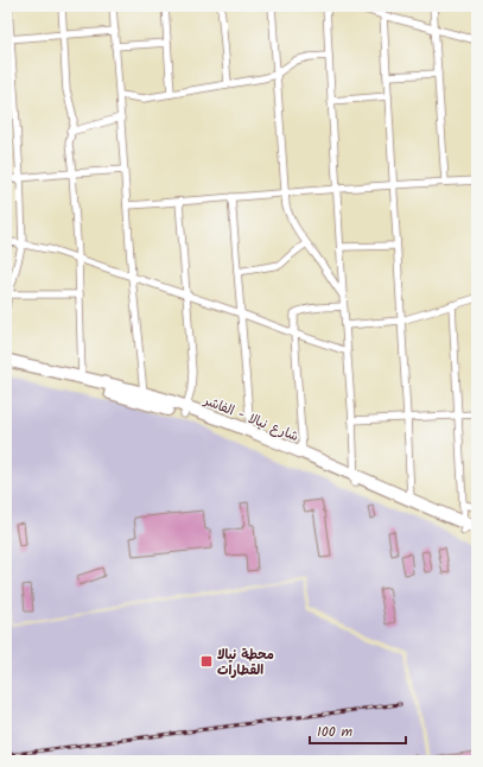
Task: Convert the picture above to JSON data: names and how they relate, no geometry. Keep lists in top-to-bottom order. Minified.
{"streets":{"highway":["شارع نيالا - الفاشر"]},"places":{"transit":["محطة نيالا القطارات"]},"scale_bar":"100 m"}
